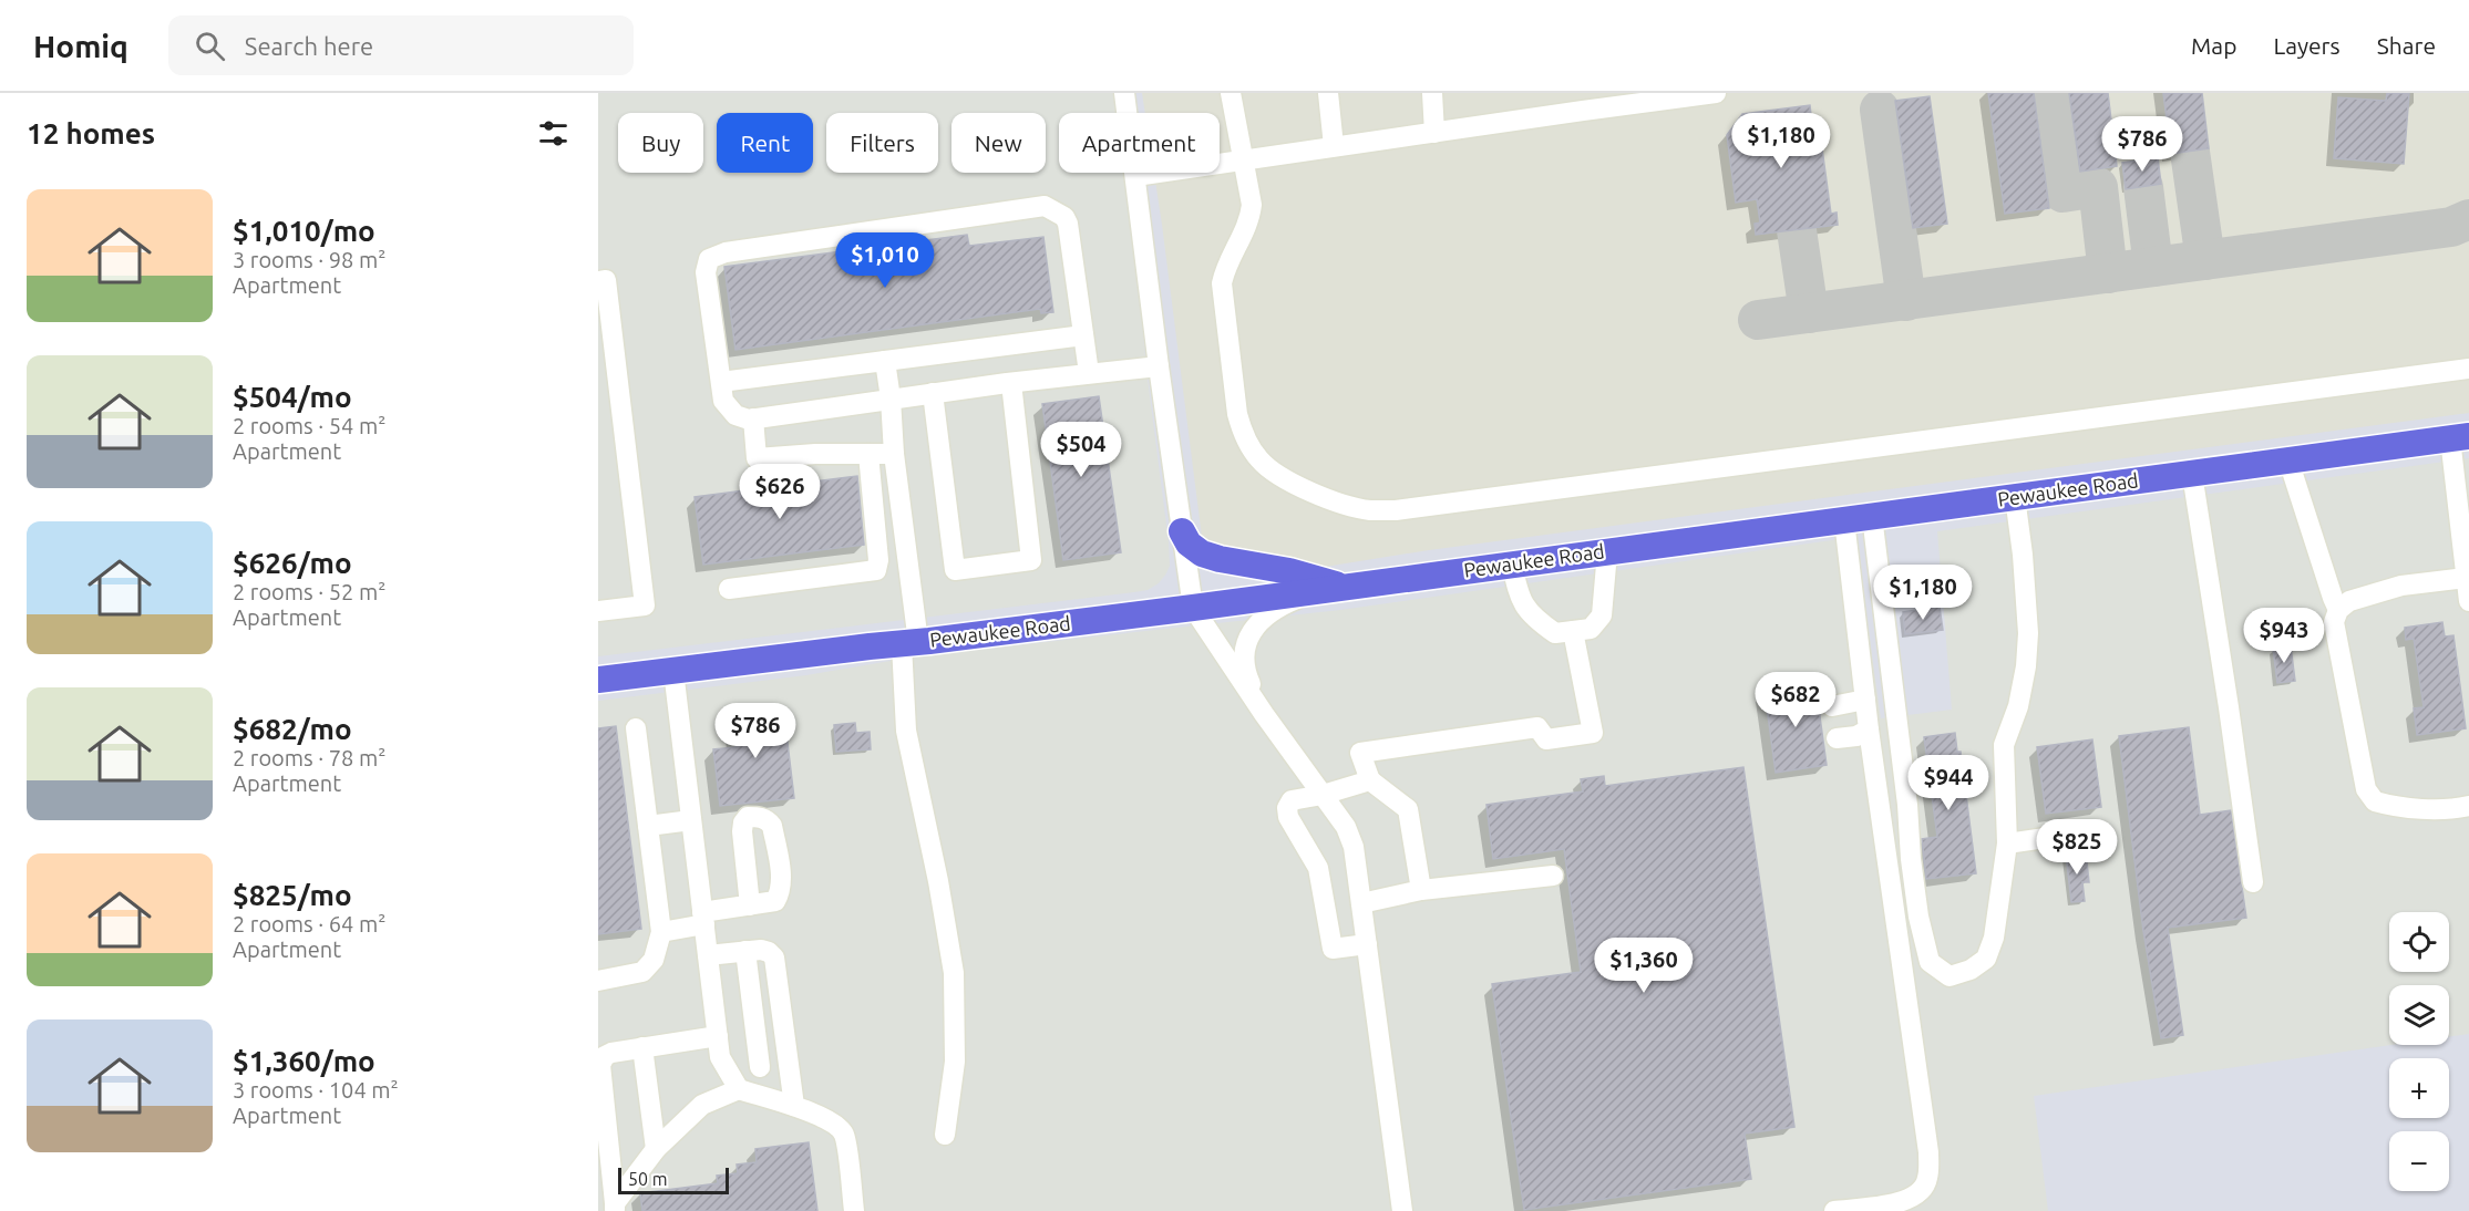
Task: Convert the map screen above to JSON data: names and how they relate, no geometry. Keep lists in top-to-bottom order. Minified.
{"streets":{"main road":["Pewaukee Road"]},"scale_bar":"50 m","page":{"header":"Homiq","search":"Search here","nav":["Map","Layers","Share"],"heading":"12 homes","price":["$1,180","$786","$1,010","$504","$626","$1,180","$943","$682","$786","$944","$825","$1,360"],"chip":["Buy","Rent","Filters","New","Apartment"],"list":[{"name":"$1,010/mo","note":"3 rooms · 98 m² · Apartment"},{"name":"$504/mo","note":"2 rooms · 54 m² · Apartment"},{"name":"$626/mo","note":"2 rooms · 52 m² · Apartment"},{"name":"$682/mo","note":"2 rooms · 78 m² · Apartment"},{"name":"$825/mo","note":"2 rooms · 64 m² · Apartment"},{"name":"$1,360/mo","note":"3 rooms · 104 m² · Apartment"}],"map_buttons":["+","−"],"scale":"50 m"}}
